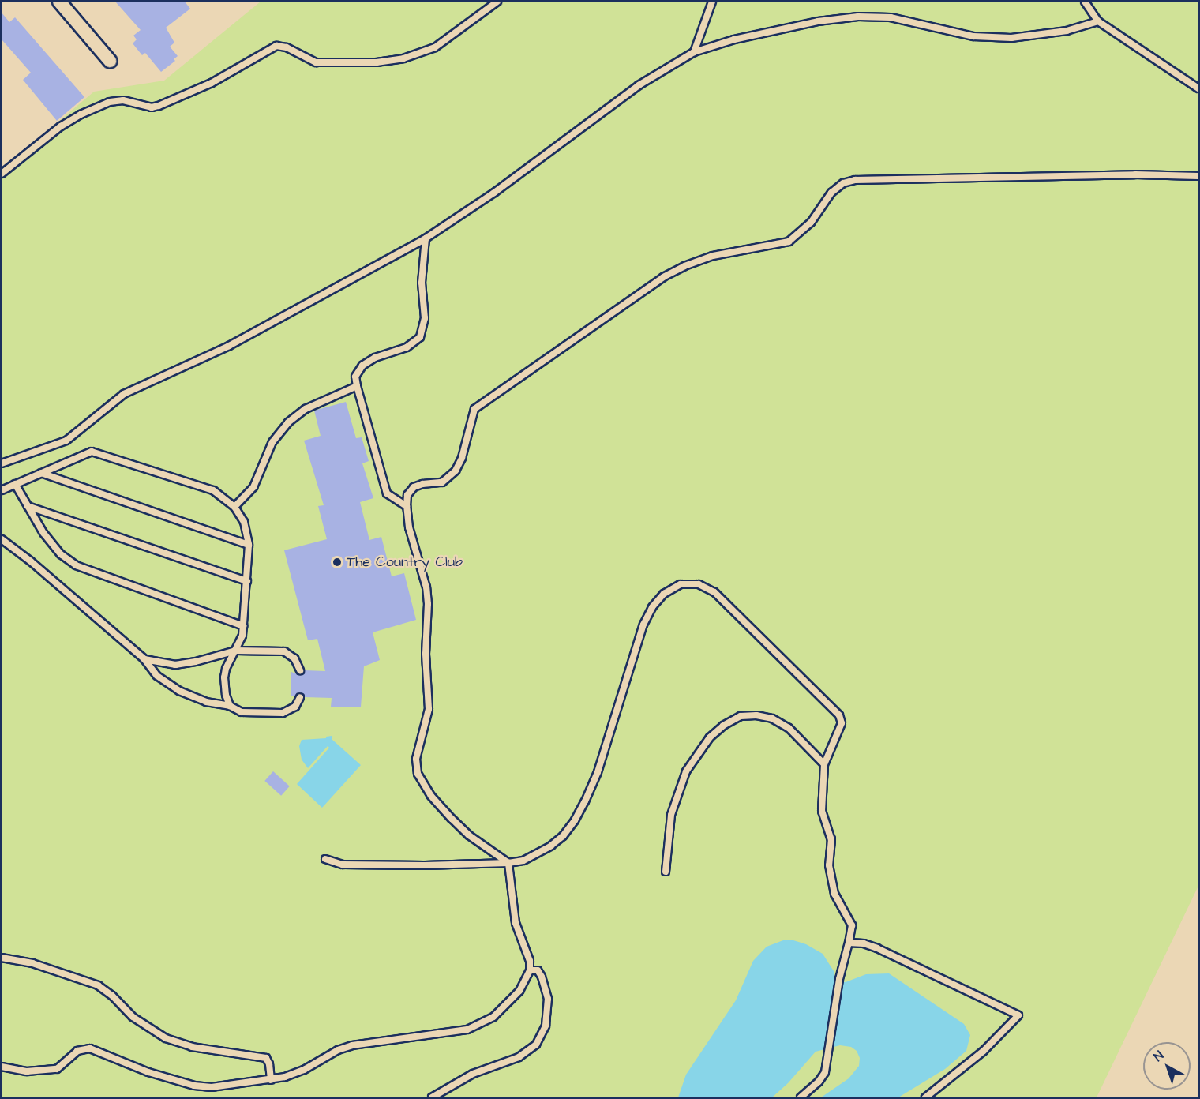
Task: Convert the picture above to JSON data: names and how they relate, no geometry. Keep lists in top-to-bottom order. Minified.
{"places":["The Country Club"],"north":"top left"}
